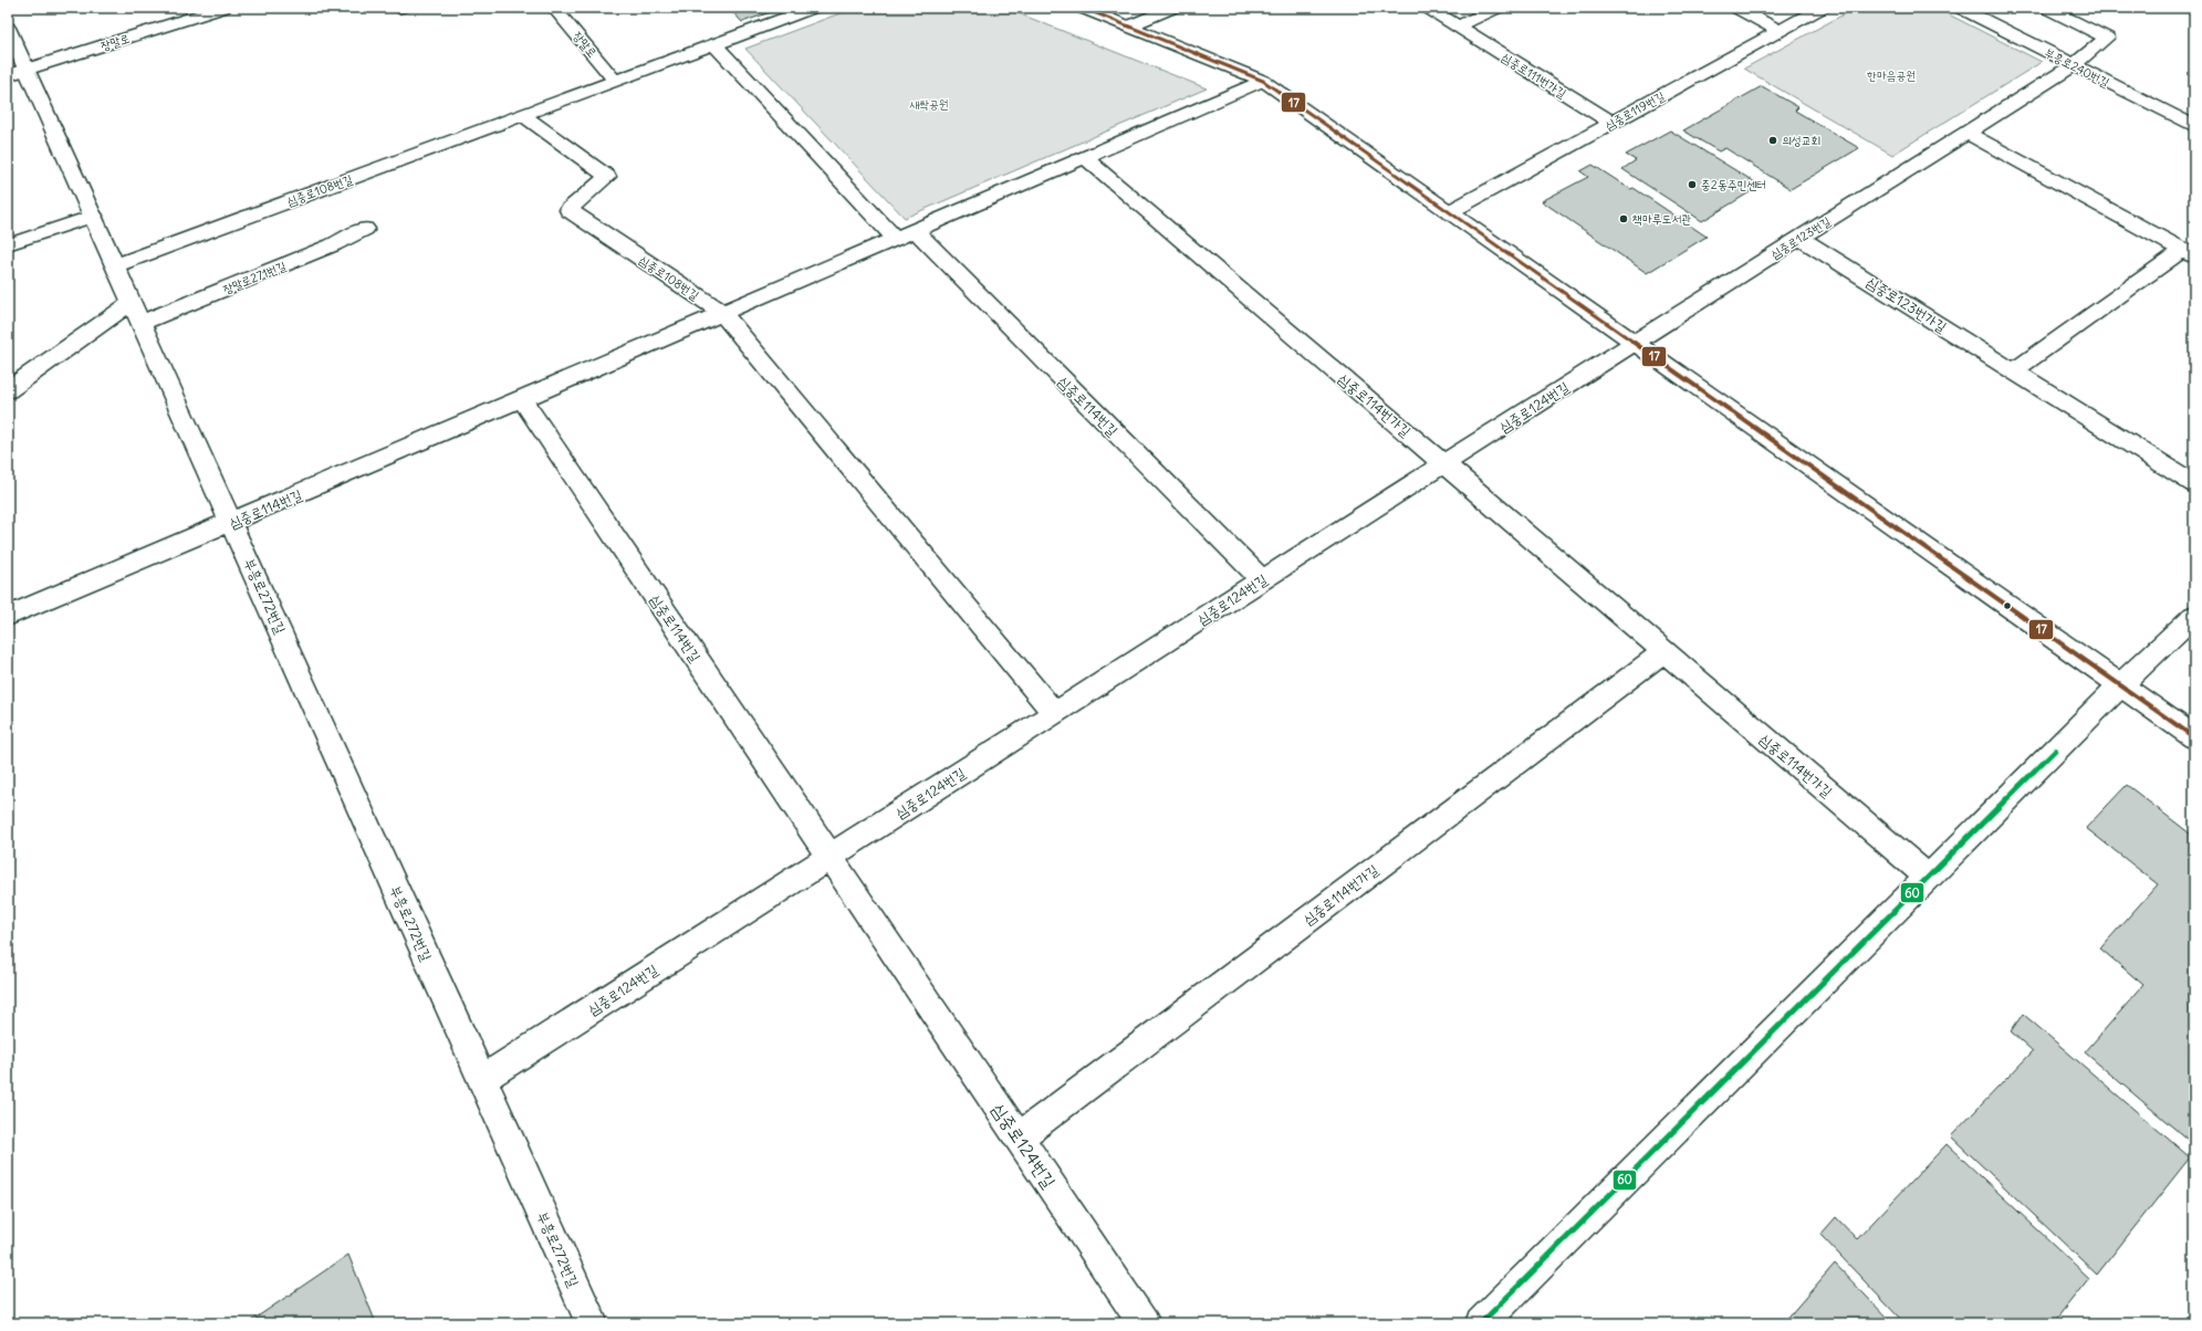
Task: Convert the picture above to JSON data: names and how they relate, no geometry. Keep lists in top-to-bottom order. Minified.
{"streets":{"street":["장말로","부흥로240번길","심중로111번가길","심중로119번길","심중로108번길","심중로123번길","장말로271번길","심중로123번가길","심중로114번가길","심중로114번길","심중로124번길","부흥로272번길"]},"crossings":[["장말로","심중로108번길"],["부흥로240번길","심중로123번길"],["심중로111번가길","심중로119번길"],["심중로108번길","심중로114번길"],["심중로123번길","심중로123번가길"],["심중로123번길","심중로124번길"],["심중로114번가길","심중로114번길"],["심중로114번가길","심중로124번길"],["심중로114번길","심중로124번길"],["심중로114번길","부흥로272번길"],["심중로124번길","부흥로272번길"]],"parks":["한마음공원","새싹공원"],"places":["의성교회","중2동주민센터","책마루도서관"],"lines":["transit line 17","transit line 60"]}
